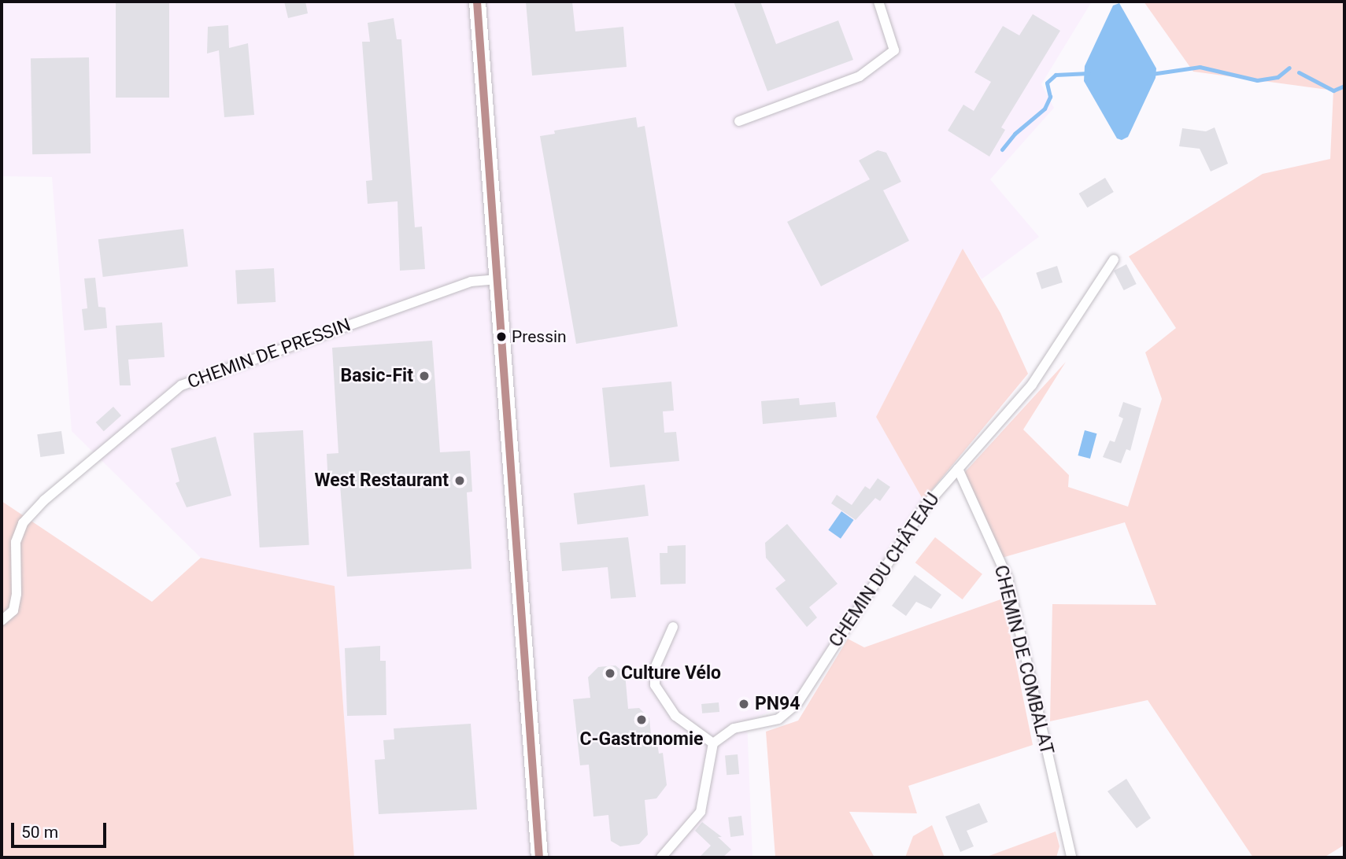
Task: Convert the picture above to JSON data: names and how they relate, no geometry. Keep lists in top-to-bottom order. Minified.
{"streets":{"street":["CHEMIN DE PRESSIN","CHEMIN DU CHÂTEAU","CHEMIN DE COMBALAT"]},"crossings":[["CHEMIN DU CHÂTEAU","CHEMIN DE COMBALAT"]],"places":["Pressin","Basic-Fit","West Restaurant","Culture Vélo","PN94","C-Gastronomie"],"scale_bar":"50 m"}
